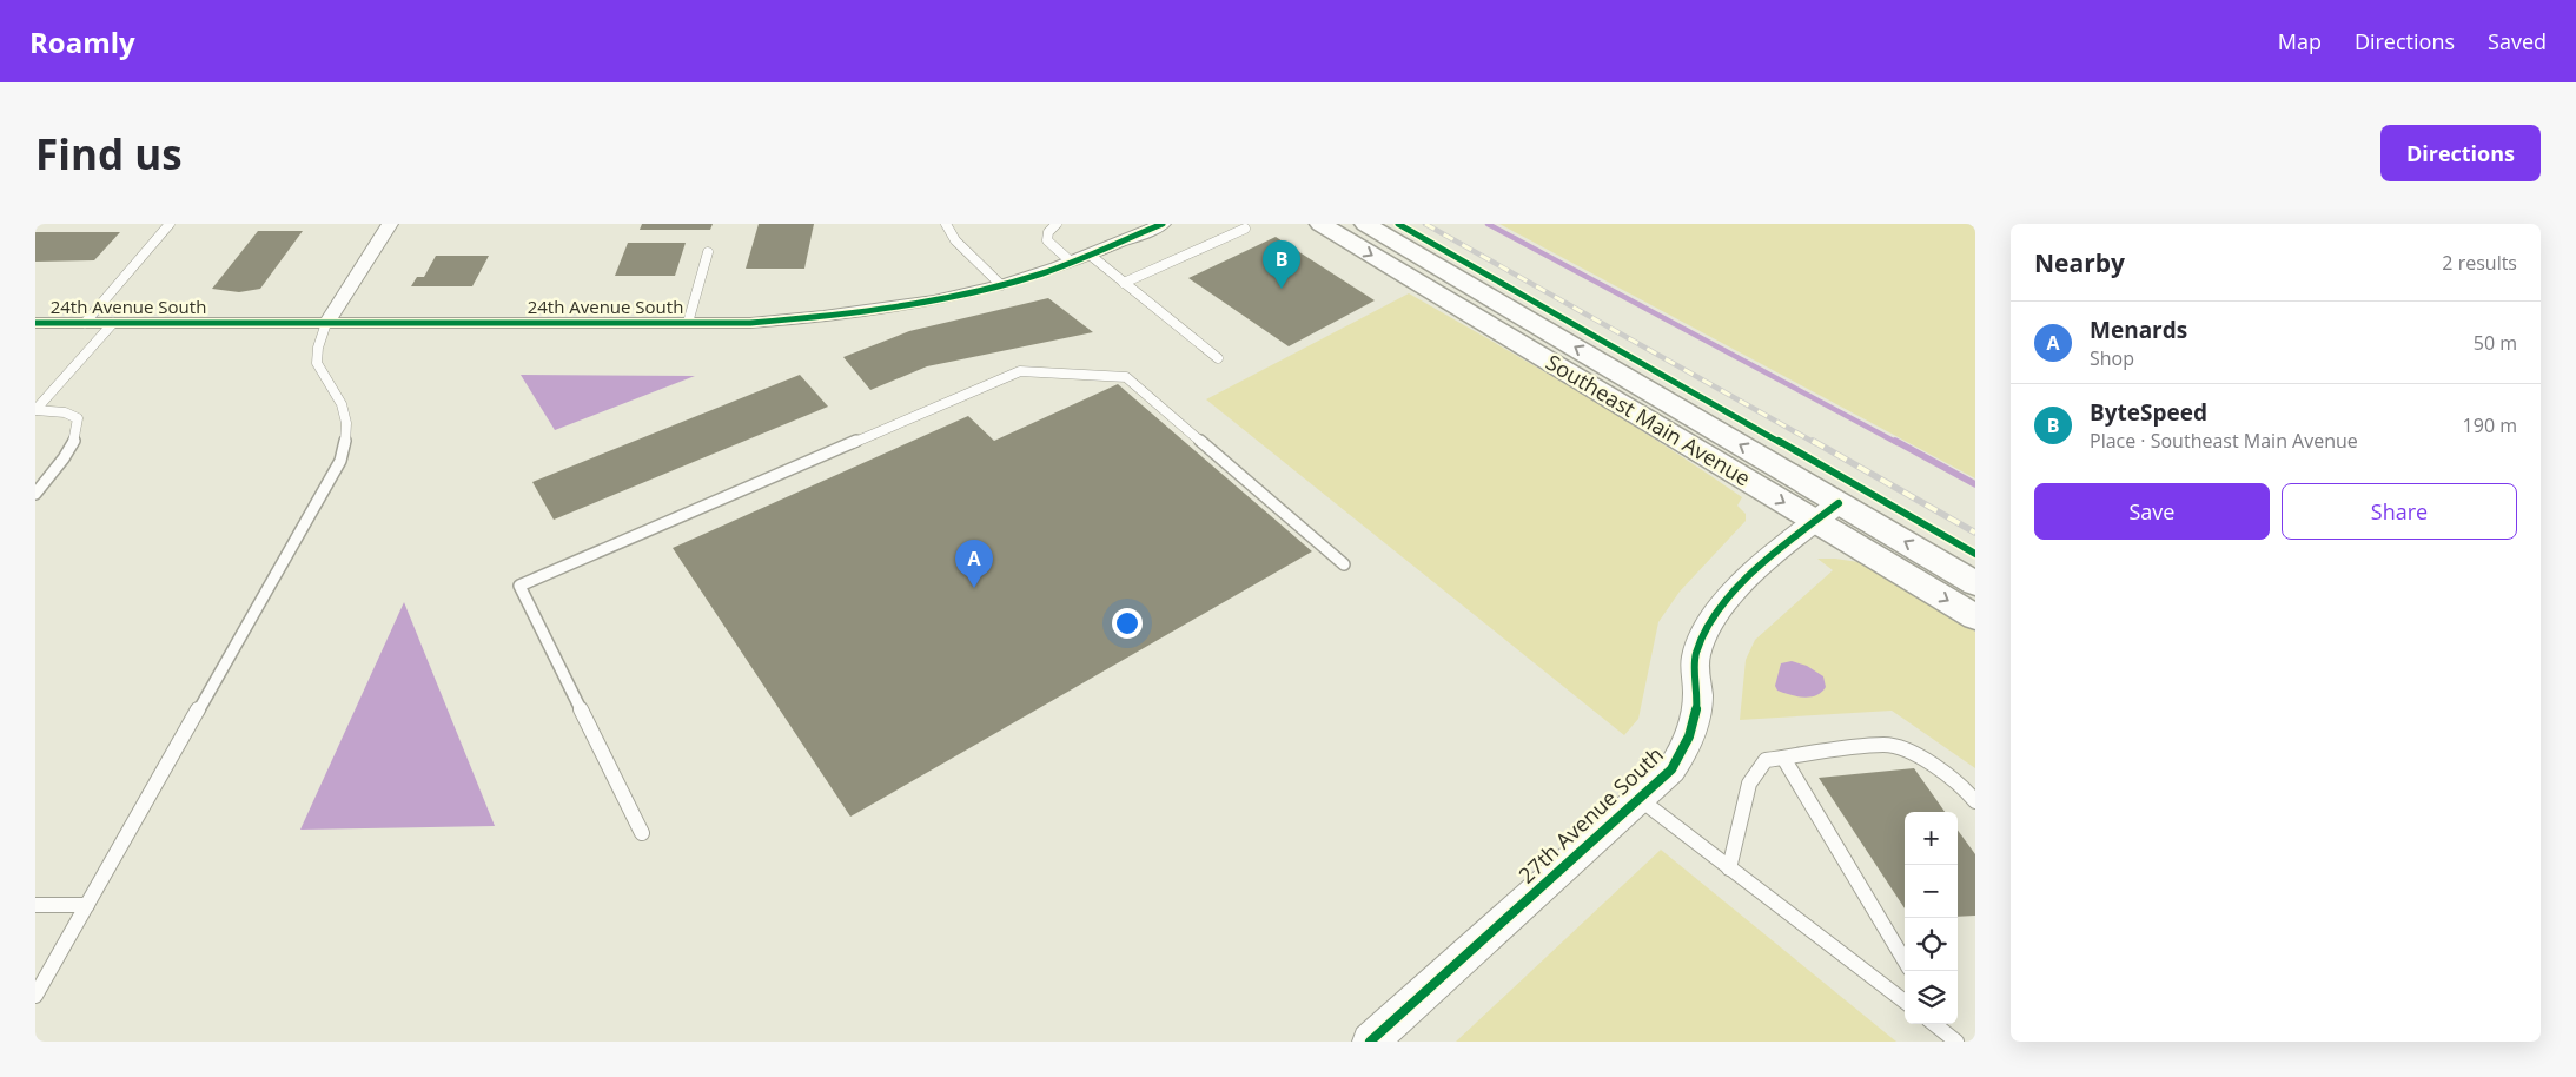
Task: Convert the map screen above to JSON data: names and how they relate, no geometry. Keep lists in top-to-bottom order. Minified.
{"streets":{"main road":["Southeast Main Avenue"],"street":["24th Avenue South","27th Avenue South"]},"crossings":[["Southeast Main Avenue","27th Avenue South"]],"page":{"header":"Roamly","nav":["Map","Directions","Saved"],"buttons":["Directions",["Save","Share"]],"title":"Find us","heading":["Nearby","2 results"],"pins":["B","A"],"list":[{"mark":"A","name":"Menards","note":"Shop","value":"50 m"},{"mark":"B","name":"ByteSpeed","note":"Place · Southeast Main Avenue","value":"190 m"}],"map_buttons":["+","−"]}}
